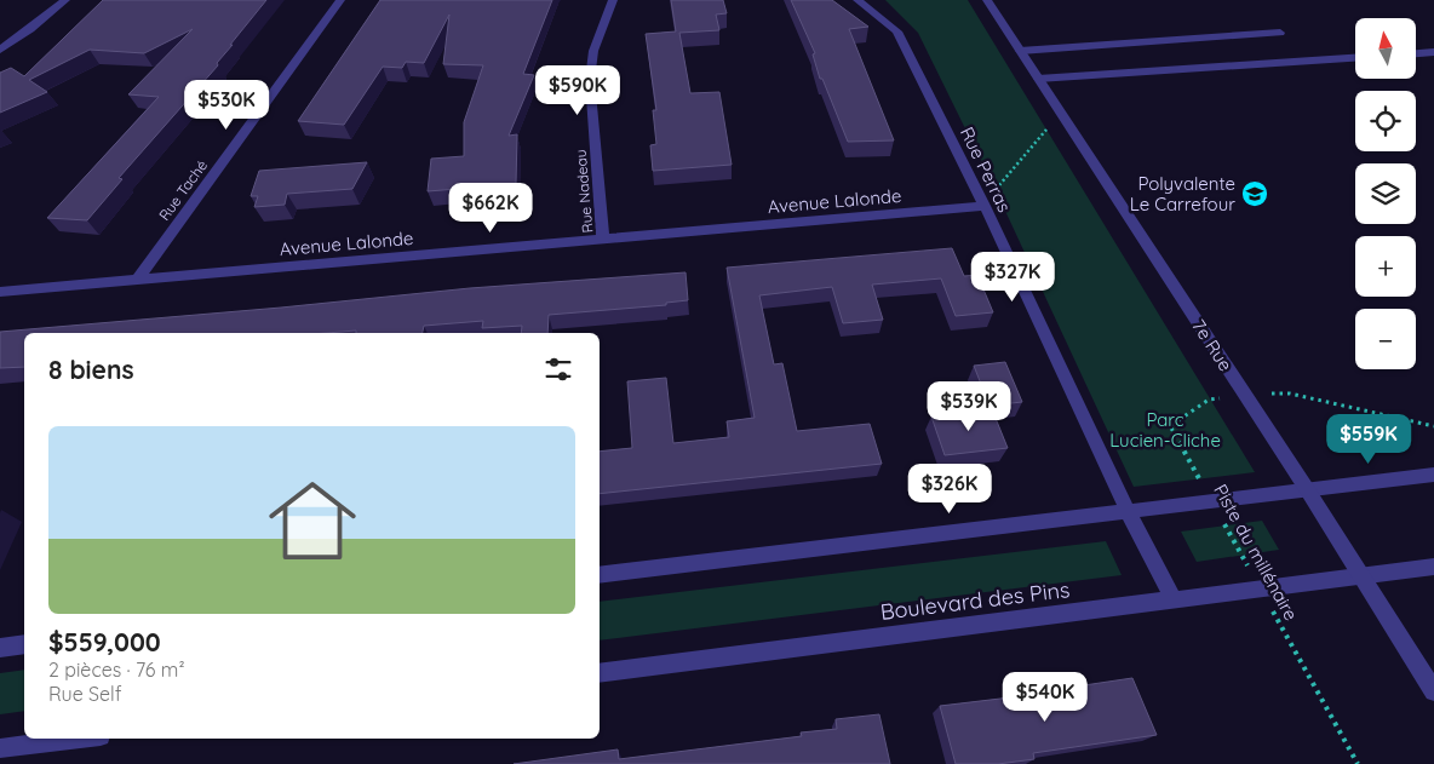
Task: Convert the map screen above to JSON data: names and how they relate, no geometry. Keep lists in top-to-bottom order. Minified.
{"streets":{"street":["Rue Perras","Rue Taché","Rue Nadeau","Avenue Lalonde","7e Rue","Boulevard des Pins"],"path":["Piste du millénaire"]},"crossings":[["Rue Perras","Avenue Lalonde"],["Rue Perras","Boulevard des Pins"],["Rue Taché","Avenue Lalonde"],["Rue Nadeau","Avenue Lalonde"],["7e Rue","Piste du millénaire"],["7e Rue","Boulevard des Pins"],["Piste du millénaire","Boulevard des Pins"]],"parks":["Parc Lucien-Cliche"],"places":{"school or university":["Polyvalente Le Carrefour"]},"north":"top","page":{"map_buttons":["+","−"],"price":["$590K","$530K","$662K","$327K","$539K","$559K","$326K","$540K"],"heading":"8 biens","list":[{"name":"$559,000","note":"2 pièces · 76 m² · Rue Self"}]}}
